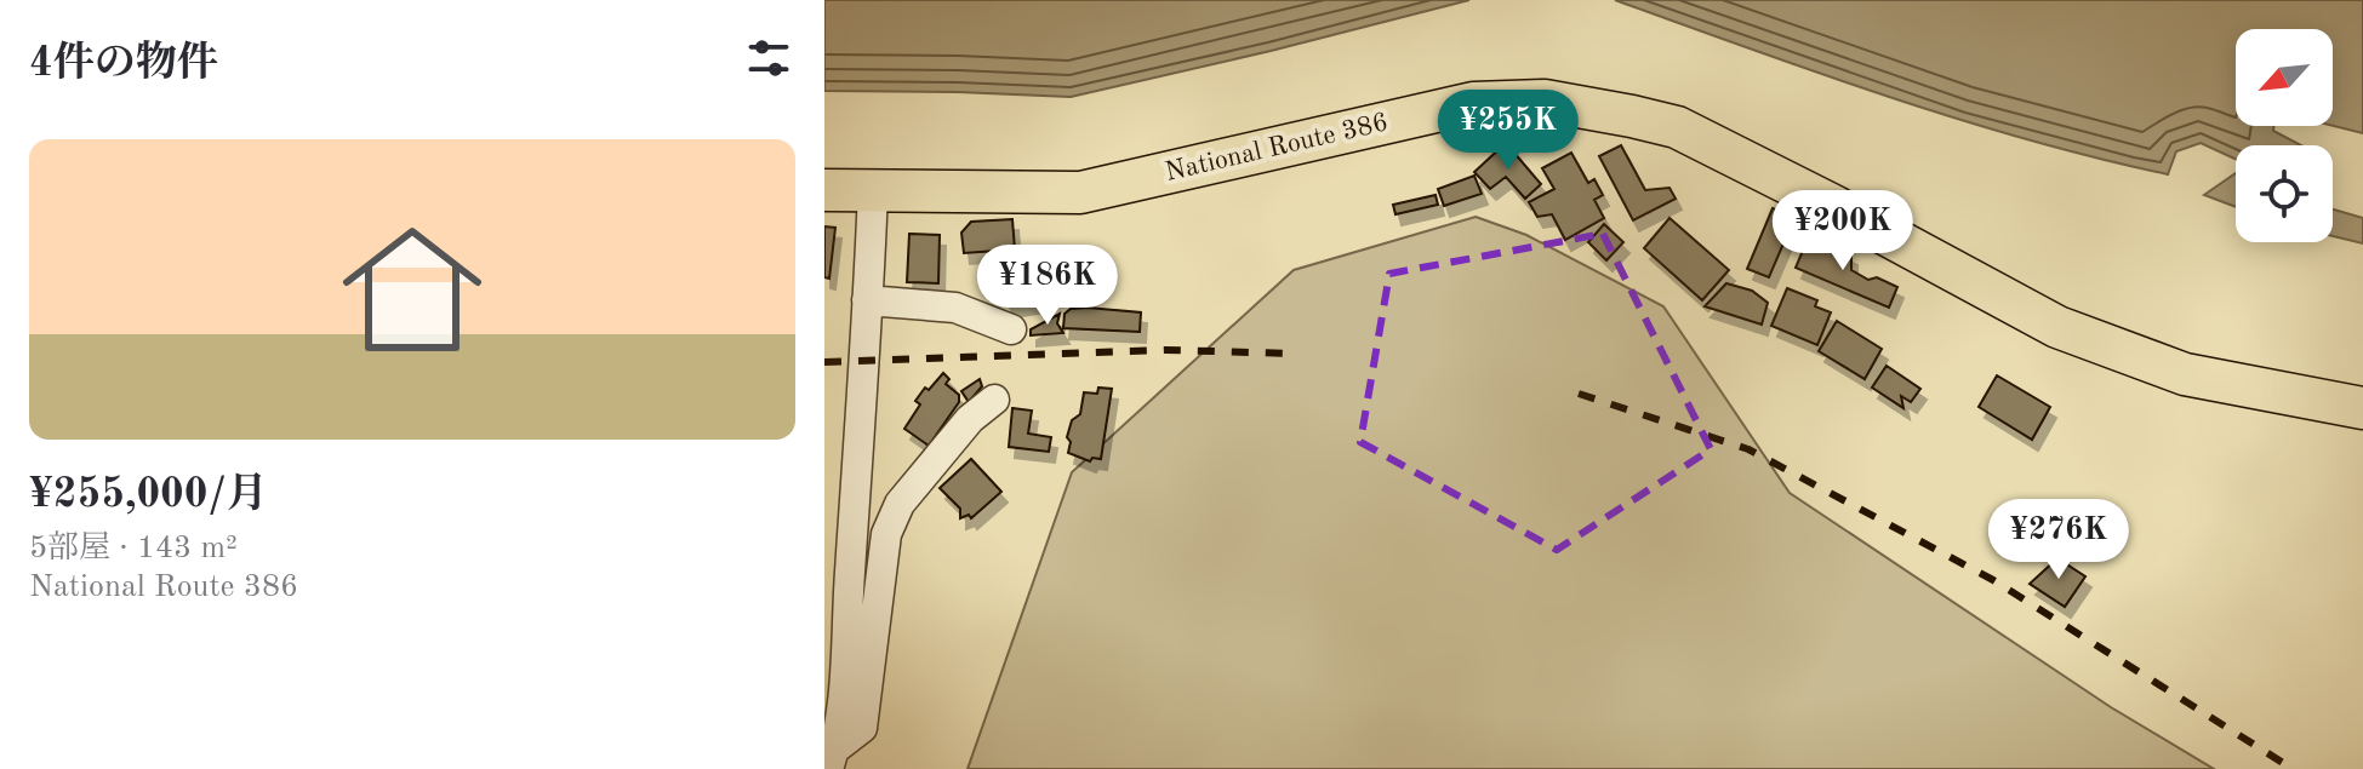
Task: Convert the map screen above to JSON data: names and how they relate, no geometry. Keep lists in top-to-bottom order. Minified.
{"streets":{"highway":["National Route 386"]},"north":"bottom left","page":{"heading":"4件の物件","price":["¥255K","¥200K","¥186K","¥276K"],"list":[{"name":"¥255,000/月","note":"5部屋 · 143 m² · National Route 386"}]}}
